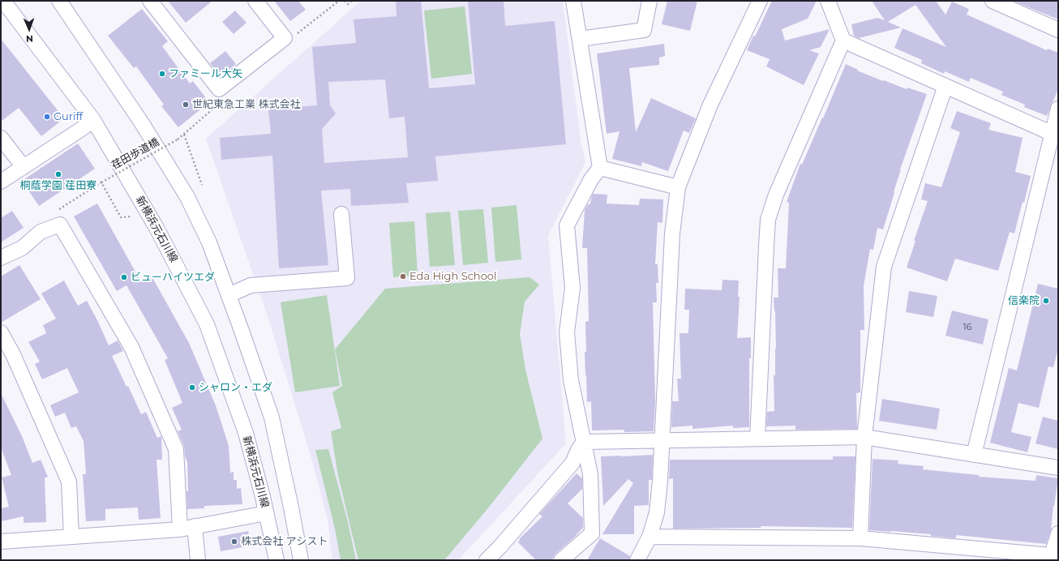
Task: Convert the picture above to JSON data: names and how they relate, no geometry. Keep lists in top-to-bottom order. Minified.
{"streets":{"street":["新横浜元石川線"],"path":["荏田歩道橋"]},"places":["ファミール大矢","世紀東急工業 株式会社","Guriff","桐蔭学園 荏田寮","Eda High School","ビューハイツエダ","信楽院","シャロン・エダ","株式会社 アシスト"],"house_numbers":["16"],"north":"bottom"}
